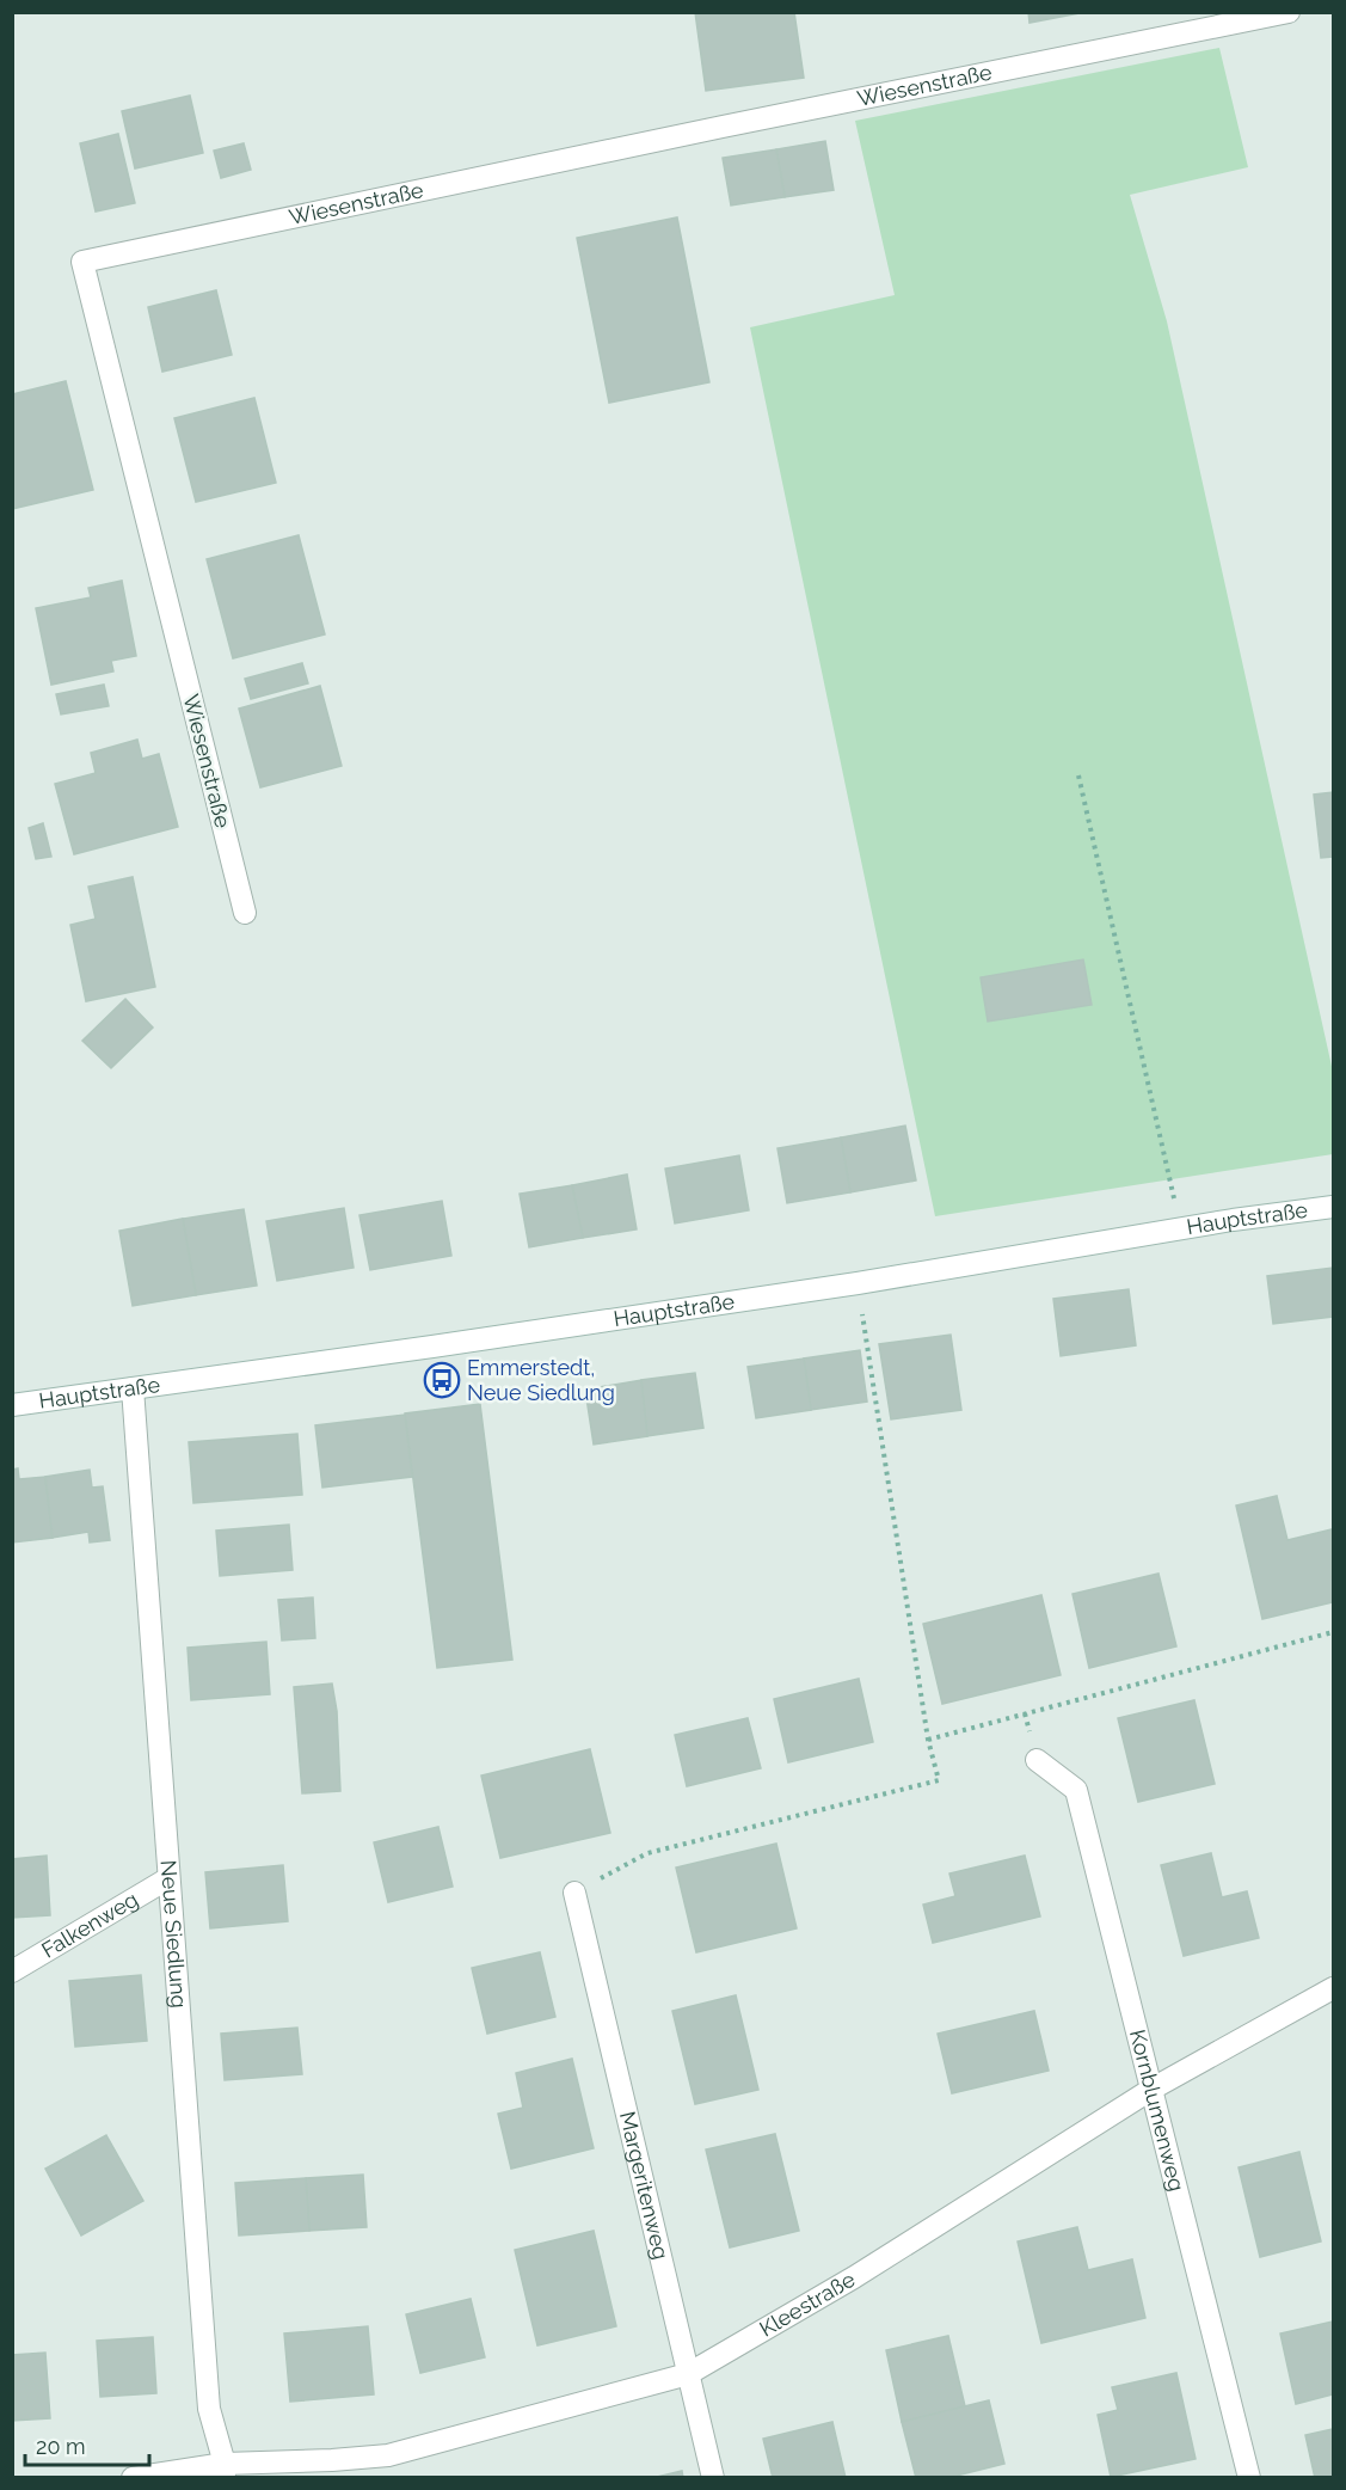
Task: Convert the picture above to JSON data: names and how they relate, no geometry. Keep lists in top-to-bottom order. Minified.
{"streets":{"street":["Wiesenstraße","Hauptstraße","Falkenweg","Neue Siedlung","Kornblumenweg","Margeritenweg","Kleestraße"]},"crossings":[["Hauptstraße","Neue Siedlung"],["Falkenweg","Neue Siedlung"],["Neue Siedlung","Kleestraße"],["Kornblumenweg","Kleestraße"],["Margeritenweg","Kleestraße"]],"places":{"bus stop":["Emmerstedt, Neue Siedlung"]},"scale_bar":"20 m"}
